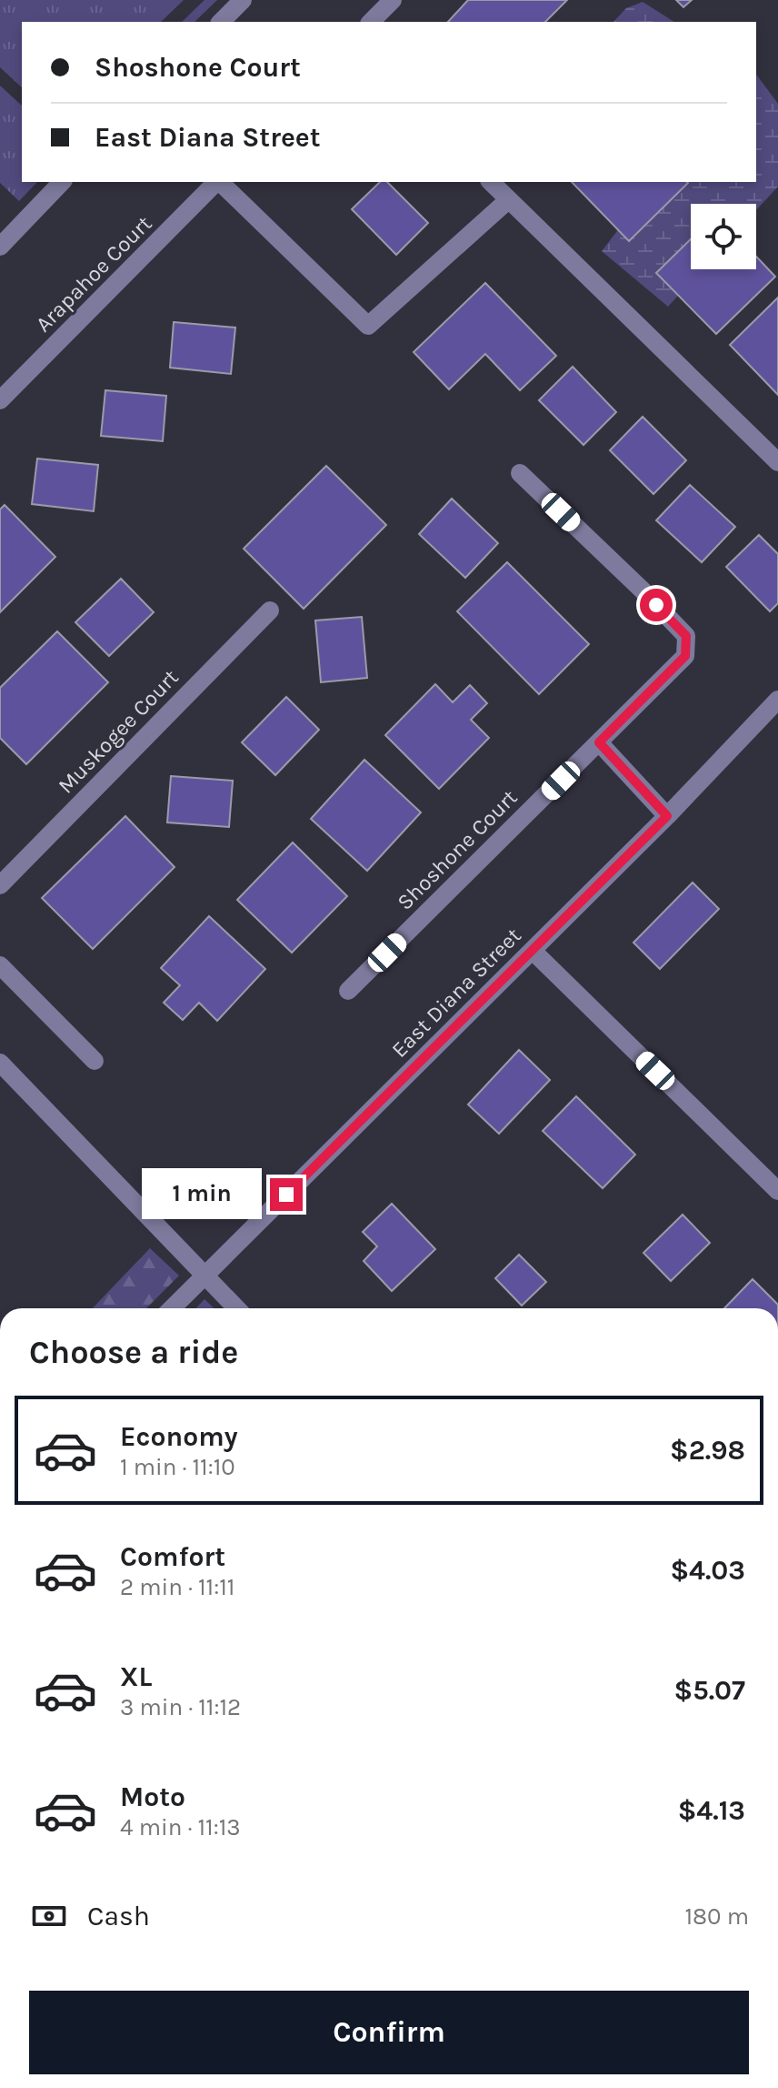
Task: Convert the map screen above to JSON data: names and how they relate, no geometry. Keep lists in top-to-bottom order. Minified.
{"streets":{"street":["Arapahoe Court","Muskogee Court","Shoshone Court","East Diana Street"]},"page":{"banner":["Shoshone Court","East Diana Street"],"bubble":"1 min","heading":"Choose a ride","list":[{"name":"Economy","note":"1 min · 11:10","value":"$2.98"},{"name":"Comfort","note":"2 min · 11:11","value":"$4.03"},{"name":"XL","note":"3 min · 11:12","value":"$5.07"},{"name":"Moto","note":"4 min · 11:13","value":"$4.13"}],"pay":["Cash","180 m"],"buttons":"Confirm"}}
